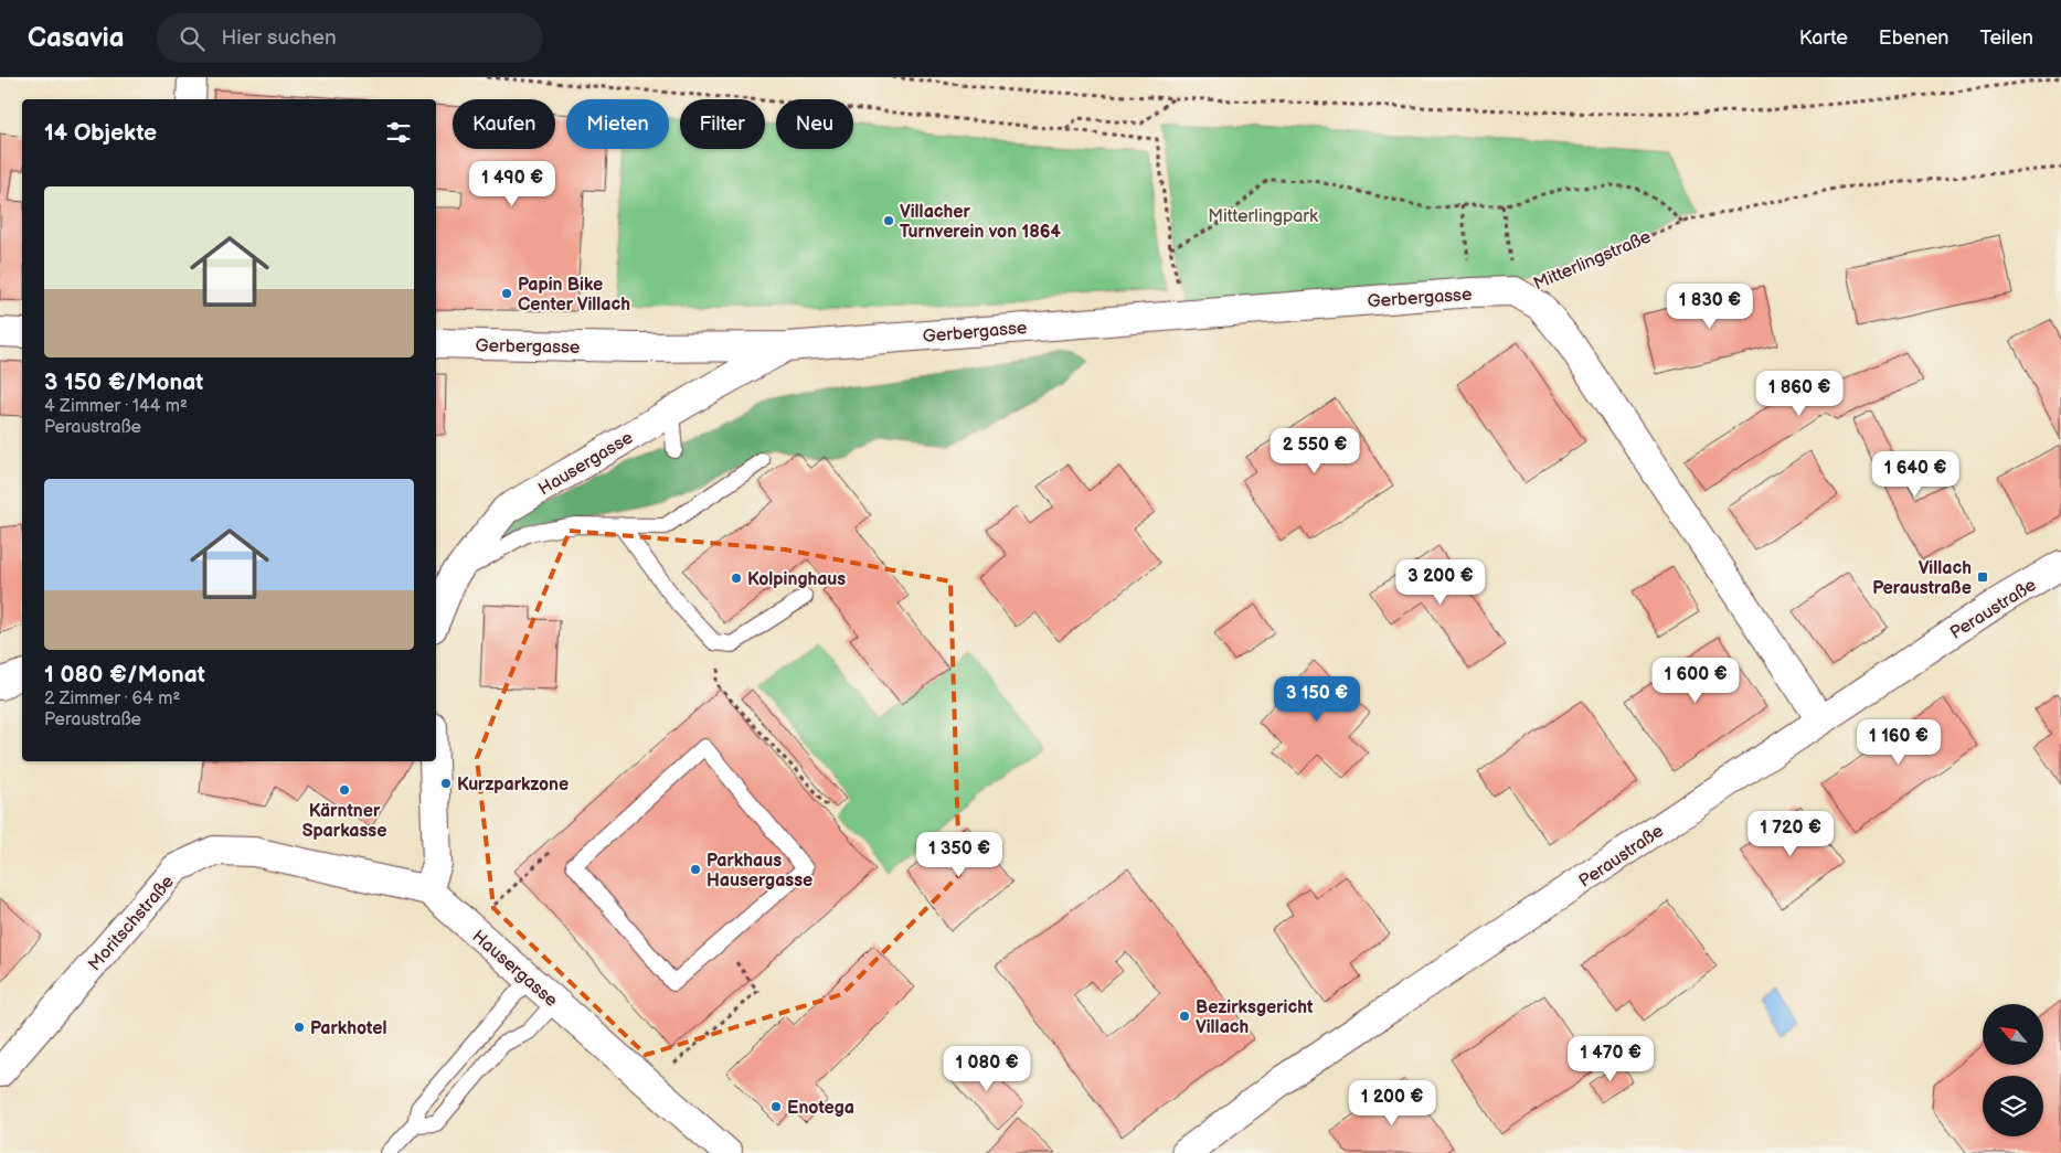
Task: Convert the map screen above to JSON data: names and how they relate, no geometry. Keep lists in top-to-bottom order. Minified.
{"streets":{"street":["Mitterlingstraße","Gerbergasse","Hausergasse","Peraustraße","Moritschstraße"]},"crossings":[["Mitterlingstraße","Gerbergasse"],["Mitterlingstraße","Peraustraße"],["Gerbergasse","Hausergasse"],["Hausergasse","Moritschstraße"]],"parks":["Mitterlingpark"],"places":{"other":["Villacher Turnverein von 1864","Papin Bike Center Villach","Kolpinghaus","Kurzparkzone","Kärntner Sparkasse","Parkhaus Hausergasse","Bezirksgericht Villach","Parkhotel","Enotega"],"transit":["Villach Peraustraße"]},"north":"top left","page":{"header":"Casavia","search":"Hier suchen","nav":["Karte","Ebenen","Teilen"],"chip":["Kaufen","Mieten","Filter","Neu"],"heading":"14 Objekte","price":["1 490 €","1 830 €","1 860 €","2 550 €","1 640 €","3 200 €","1 600 €","3 150 €","1 160 €","1 720 €","1 350 €","1 470 €","1 080 €","1 200 €"],"list":[{"name":"3 150 €/Monat","note":"4 Zimmer · 144 m² · Peraustraße"},{"name":"1 080 €/Monat","note":"2 Zimmer · 64 m² · Peraustraße"}]}}
